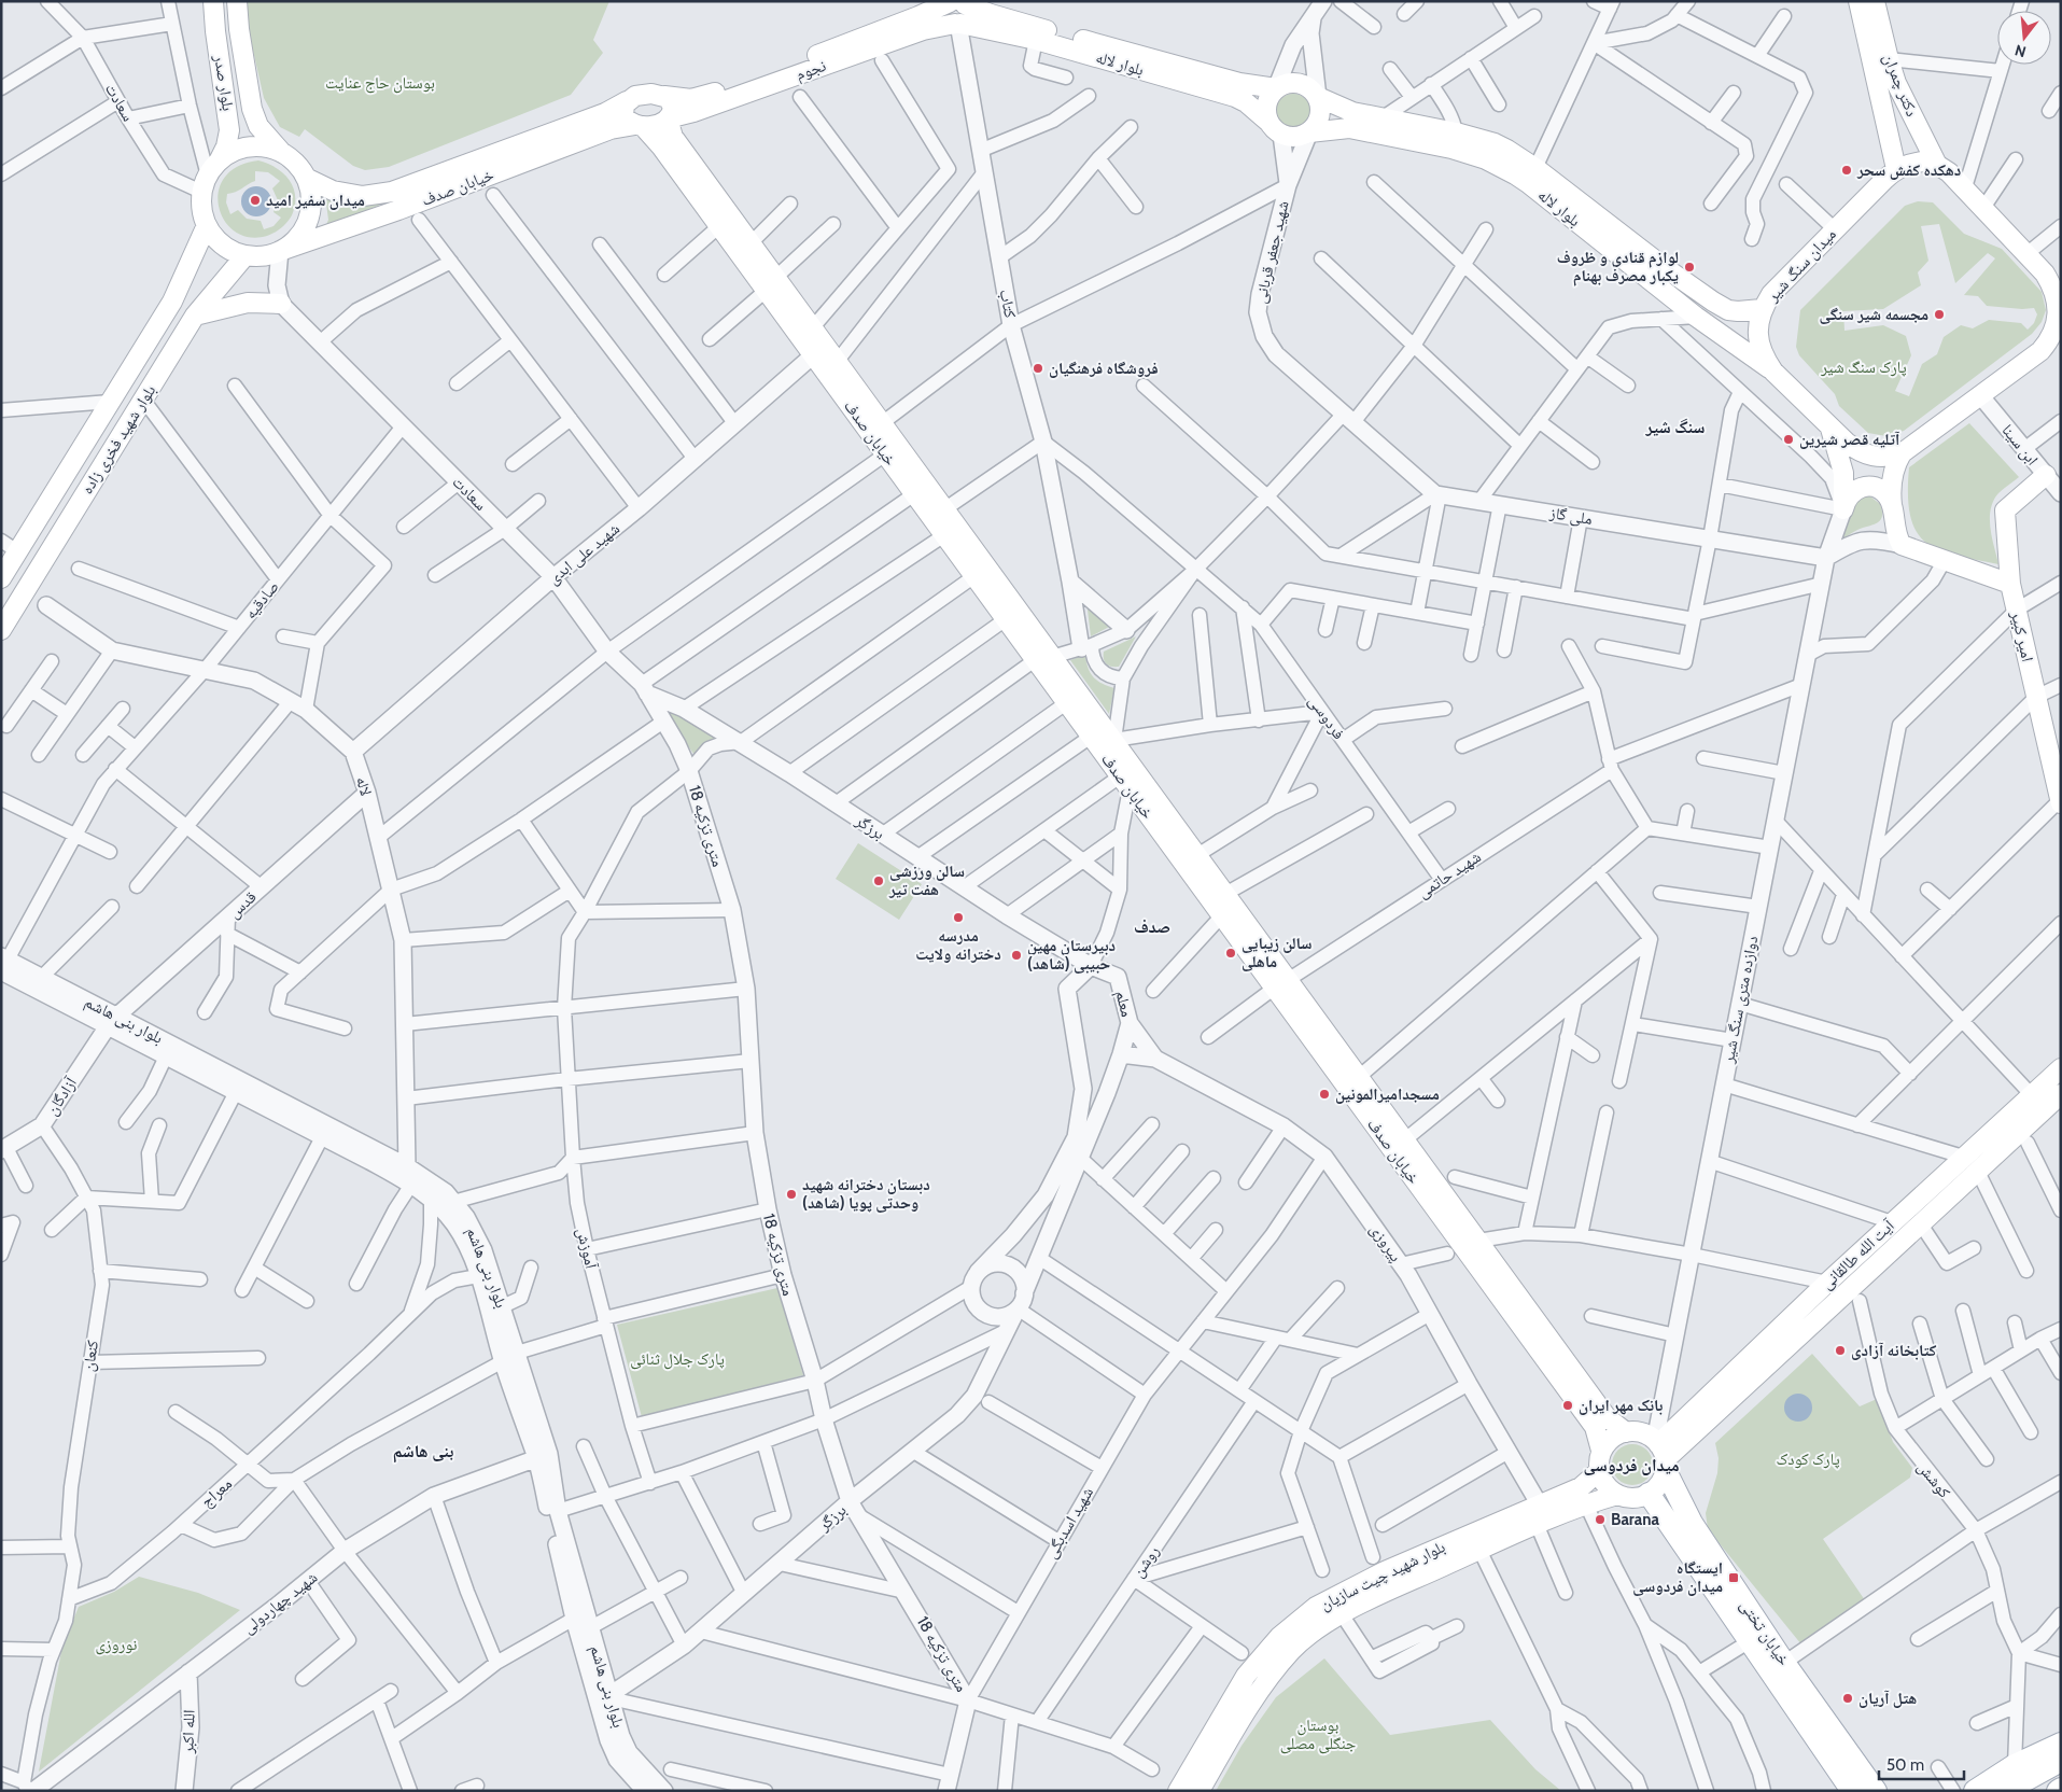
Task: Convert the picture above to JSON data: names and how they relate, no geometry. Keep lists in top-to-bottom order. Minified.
{"streets":{"main road":["بلوار لاله","نجوم","بلوار صدر","دکتر چمران","خیابان صدف","میدان سنگ شیر","بلوار شهید فخری زاده","امیر کبیر","آیت الله طالقانی","بلوار شهید چیت سازیان","خیابان تختی"],"street":["سعادت","شهید جعفر قربانی","کتاب","ابن سینا","ملی گاز","شهید علی ابدی","صادقیه","فردوسی","لاله","18 متری تزکیه","برزگر","شهید حاتمی","قدس","دوازده متری سنگ شیر","معلم","بلوار بنی هاشم","آزادگان","پیروزی","آموزش","کنعان","کوشش","معراج","شهید اسدبگی","روشن","شهید چهاردولی","الله اکبر"]},"crossings":[["بلوار لاله","نجوم"],["بلوار لاله","میدان سنگ شیر"],["بلوار لاله","کتاب"],["نجوم","خیابان صدف"],["نجوم","کتاب"],["بلوار صدر","سعادت"],["بلوار صدر","خیابان صدف"],["بلوار صدر","بلوار شهید فخری زاده"],["دکتر چمران","میدان سنگ شیر"],["سعادت","خیابان صدف"],["سعادت","بلوار شهید فخری زاده"],["سعادت","شهید علی ابدی"],["سعادت","صادقیه"],["سعادت","18 متری تزکیه"],["سعادت","برزگر"],["خیابان صدف","بلوار شهید فخری زاده"],["خیابان صدف","شهید علی ابدی"],["خیابان صدف","شهید حاتمی"],["خیابان صدف","دوازده متری سنگ شیر"],["خیابان صدف","آیت الله طالقانی"],["خیابان صدف","بلوار شهید چیت سازیان"],["خیابان صدف","خیابان تختی"],["میدان سنگ شیر","ابن سینا"],["کتاب","فردوسی"],["ابن سینا","امیر کبیر"],["ملی گاز","دوازده متری سنگ شیر"],["شهید علی ابدی","لاله"],["صادقیه","لاله"],["صادقیه","بلوار بنی هاشم"],["فردوسی","شهید حاتمی"],["لاله","قدس"],["لاله","بلوار بنی هاشم"],["18 متری تزکیه","برزگر"],["18 متری تزکیه","آموزش"],["18 متری تزکیه","شهید اسدبگی"],["برزگر","معلم"],["برزگر","بلوار بنی هاشم"],["برزگر","آموزش"],["شهید حاتمی","دوازده متری سنگ شیر"],["قدس","بلوار بنی هاشم"],["قدس","آزادگان"],["دوازده متری سنگ شیر","آیت الله طالقانی"],["دوازده متری سنگ شیر","بلوار شهید چیت سازیان"],["دوازده متری سنگ شیر","خیابان تختی"],["بلوار بنی هاشم","آزادگان"],["بلوار بنی هاشم","معراج"],["بلوار بنی هاشم","شهید چهاردولی"],["آزادگان","کنعان"],["پیروزی","شهید اسدبگی"],["پیروزی","بلوار شهید چیت سازیان"],["آیت الله طالقانی","بلوار شهید چیت سازیان"],["آیت الله طالقانی","خیابان تختی"],["کنعان","معراج"],["بلوار شهید چیت سازیان","خیابان تختی"],["شهید چهاردولی","الله اکبر"]],"districts":["سنگ شیر","صدف","بنی هاشم","میدان فردوسی"],"parks":["بوستان حاج عنایت","پارک سنگ شیر","پارک جلال ثنائی","پارک کودک","نوروزی","بوستان جنگلی مصلی"],"places":{"other":["دهکده کفش سحر","میدان سفیر امید","لوازم قنادی و ظروف یکبار مصرف بهنام","مجسمه شیر سنگی","فروشگاه فرهنگیان","آتلیه قصر شیرین","سالن ورزشی هفت تیر","مدرسه دخترانه ولایت","سالن زیبایی ماهلی","دبیرستان مهین حبیبی (شاهد)","مسجدامیرالمونین","دبستان دخترانه شهید وحدتی پویا (شاهد)","کتابخانه آزادی","بانک مهر ایران","Barana","هتل آریان"],"transit":["ایستگاه میدان فردوسی"]},"scale_bar":"50 m","north":"bottom"}
